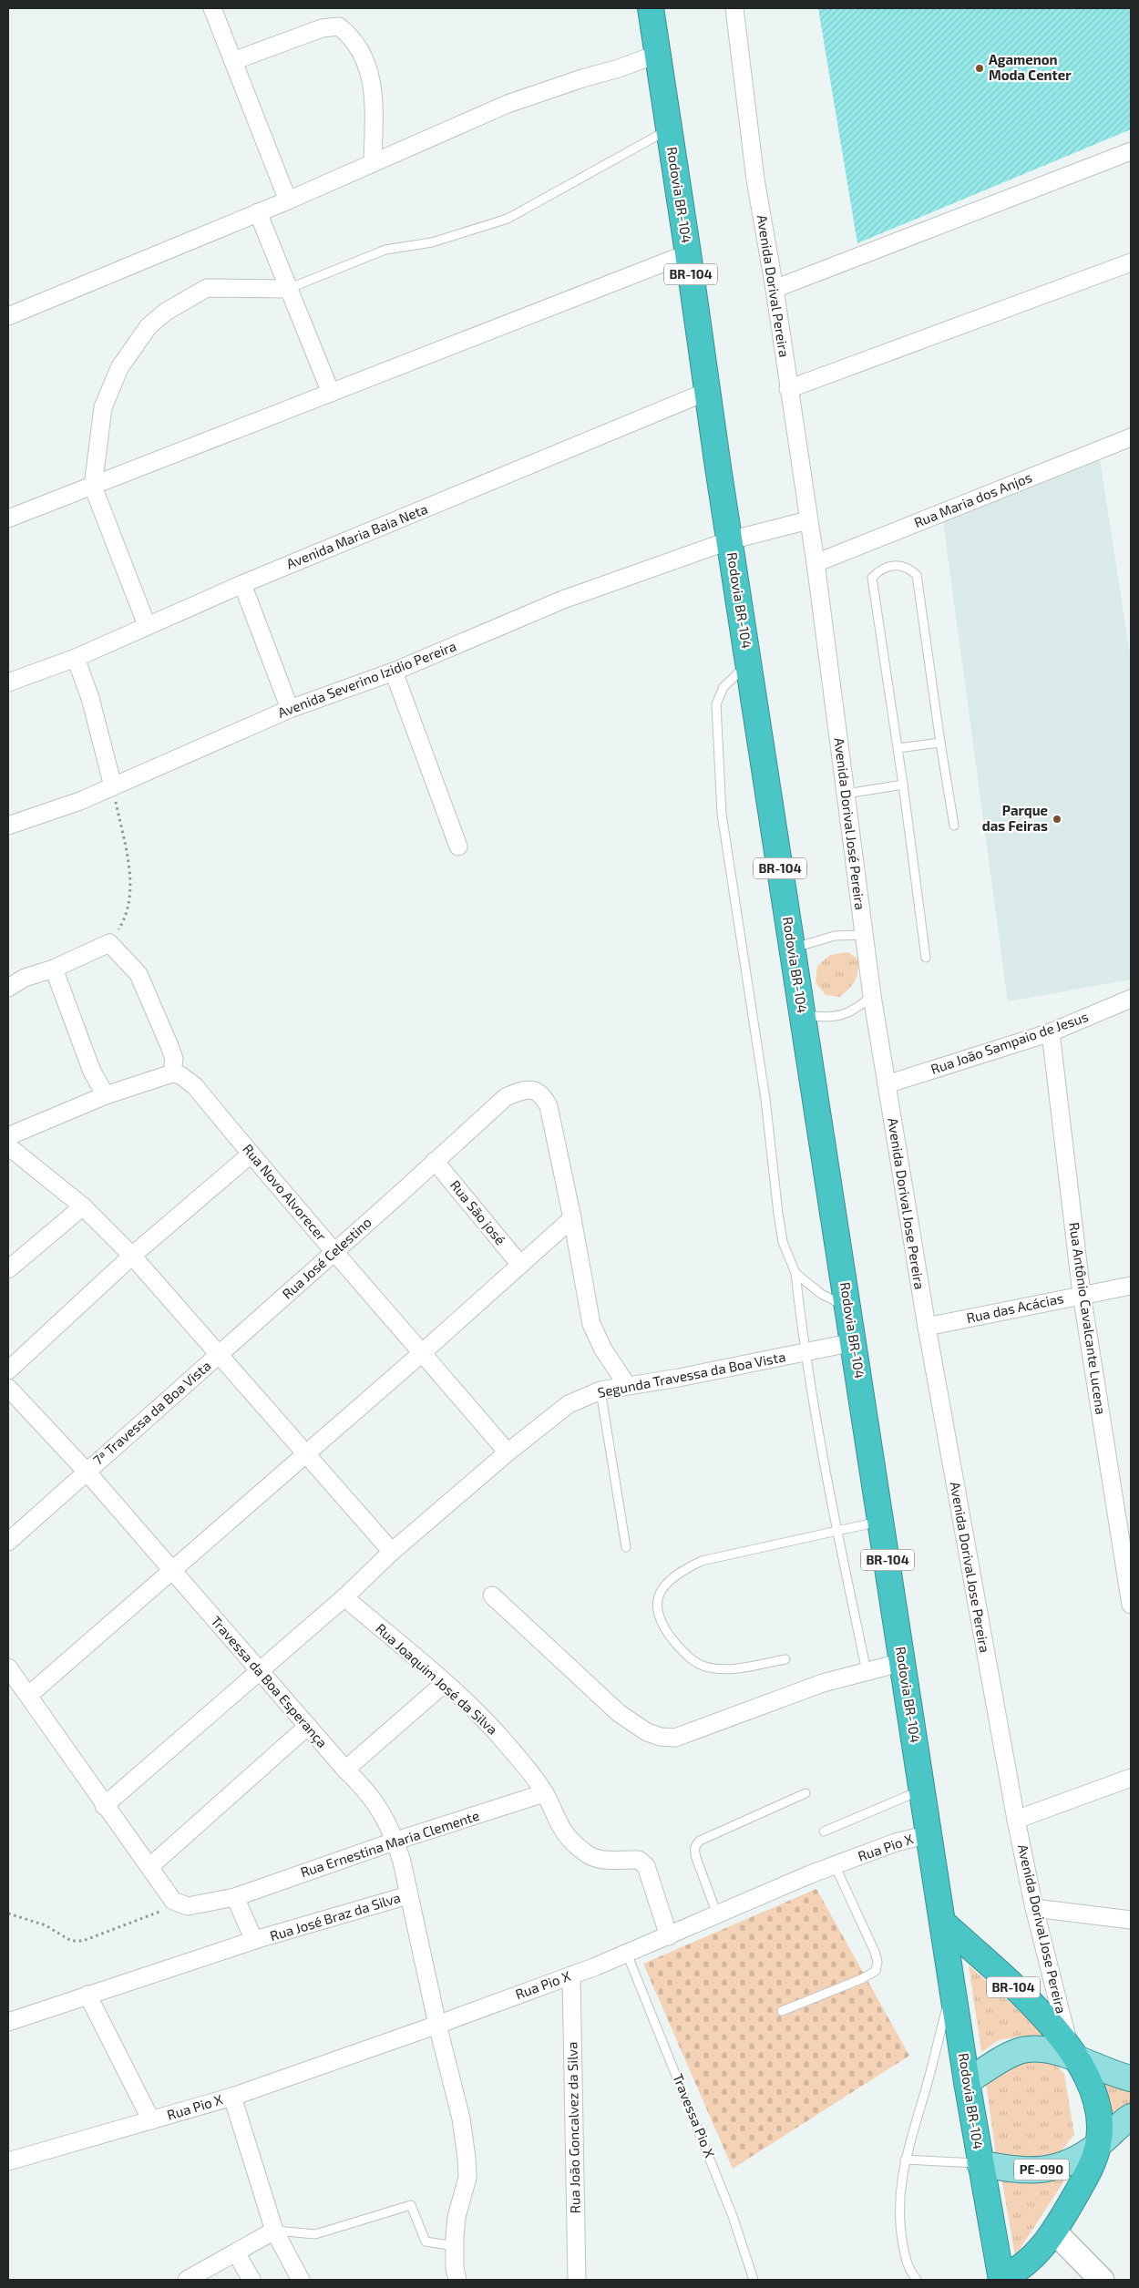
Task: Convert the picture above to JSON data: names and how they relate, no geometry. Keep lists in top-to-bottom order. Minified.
{"streets":{"highway":["Rodovia BR-104","BR-104"],"main road":["PE-090"],"street":["Avenida Dorival Pereira","Rua Maria dos Anjos","Avenida Maria Baia Neta","Avenida Severino Izidio Pereira","Avenida Dorival José Pereira","Rua João Sampaio de Jesus","Rua Novo Alvorecer","Avenida Dorival Jose Pereira","Rua São josé","Rua José Celestino","Rua das Acácias","Rua Antônio Cavalcante Lucena","Segunda Travessa da Boa Vista","7ª Travessa da Boa Vista","Rua Joaquim José da Silva","Travessa da Boa Esperança","Rua Ernestina Maria Clemente","Rua Pio X","Rua José Braz da Silva","Rua João Goncalvez da Silva"],"lane":["Travessa Pio X"]},"crossings":[["Rodovia BR-104","Avenida Maria Baia Neta"],["Rodovia BR-104","Avenida Severino Izidio Pereira"],["Rodovia BR-104","Avenida Dorival José Pereira"],["Rodovia BR-104","Avenida Dorival Jose Pereira"],["Rodovia BR-104","Segunda Travessa da Boa Vista"],["Rodovia BR-104","Rua Pio X"],["Rodovia BR-104","PE-090"],["Avenida Dorival Pereira","Rua Maria dos Anjos"],["Avenida Dorival Pereira","Avenida Severino Izidio Pereira"],["Avenida Dorival Pereira","Avenida Dorival José Pereira"],["Rua Maria dos Anjos","Avenida Dorival José Pereira"],["Avenida Dorival José Pereira","Rua João Sampaio de Jesus"],["Avenida Dorival José Pereira","Avenida Dorival Jose Pereira"],["Rua João Sampaio de Jesus","Avenida Dorival Jose Pereira"],["Rua João Sampaio de Jesus","Rua Antônio Cavalcante Lucena"],["Rua Novo Alvorecer","Rua José Celestino"],["Rua Novo Alvorecer","Segunda Travessa da Boa Vista"],["Avenida Dorival Jose Pereira","Rua das Acácias"],["Avenida Dorival Jose Pereira","PE-090"],["Rua São josé","Rua José Celestino"],["Rua José Celestino","Segunda Travessa da Boa Vista"],["Rua José Celestino","7ª Travessa da Boa Vista"],["Rua das Acácias","Rua Antônio Cavalcante Lucena"],["Segunda Travessa da Boa Vista","Rua Joaquim José da Silva"],["Segunda Travessa da Boa Vista","Travessa da Boa Esperança"],["7ª Travessa da Boa Vista","Travessa da Boa Esperança"],["Rua Joaquim José da Silva","Rua Ernestina Maria Clemente"],["Rua Joaquim José da Silva","Rua Pio X"],["Travessa da Boa Esperança","Rua Ernestina Maria Clemente"],["Travessa da Boa Esperança","Rua Pio X"],["Travessa da Boa Esperança","Rua José Braz da Silva"],["Rua Ernestina Maria Clemente","Rua José Braz da Silva"],["Rua Pio X","Travessa Pio X"],["Rua Pio X","Rua João Goncalvez da Silva"]],"places":["Agamenon Moda Center","Parque das Feiras"]}
